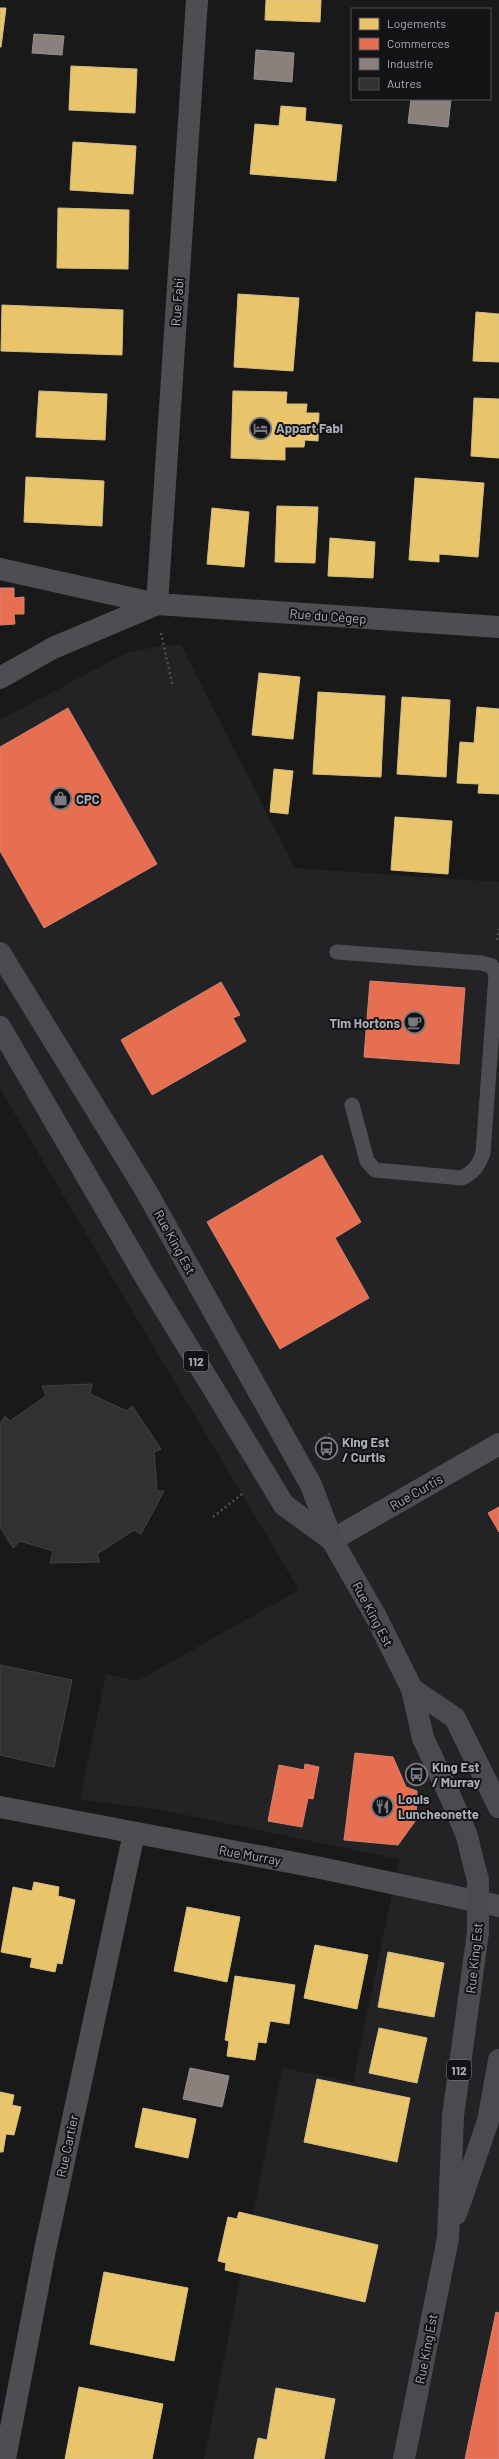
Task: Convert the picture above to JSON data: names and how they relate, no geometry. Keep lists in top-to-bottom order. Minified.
{"streets":{"main road":["Rue King Est","112"],"street":["Rue Fabi","Rue du Cégep","Rue Curtis","Rue Murray","Rue Cartier"]},"crossings":[["Rue Fabi","Rue du Cégep"],["Rue King Est","Rue Curtis"],["Rue King Est","Rue Murray"],["Rue Murray","Rue Cartier"]],"places":{"hotel":["Appart Fabi"],"shop":["CPC"],"cafe":["Tim Hortons"],"bus stop":["King Est / Curtis","King Est / Murray"],"restaurant":["Louis Luncheonette"]},"legend":["Logements","Commerces","Industrie","Autres"]}
